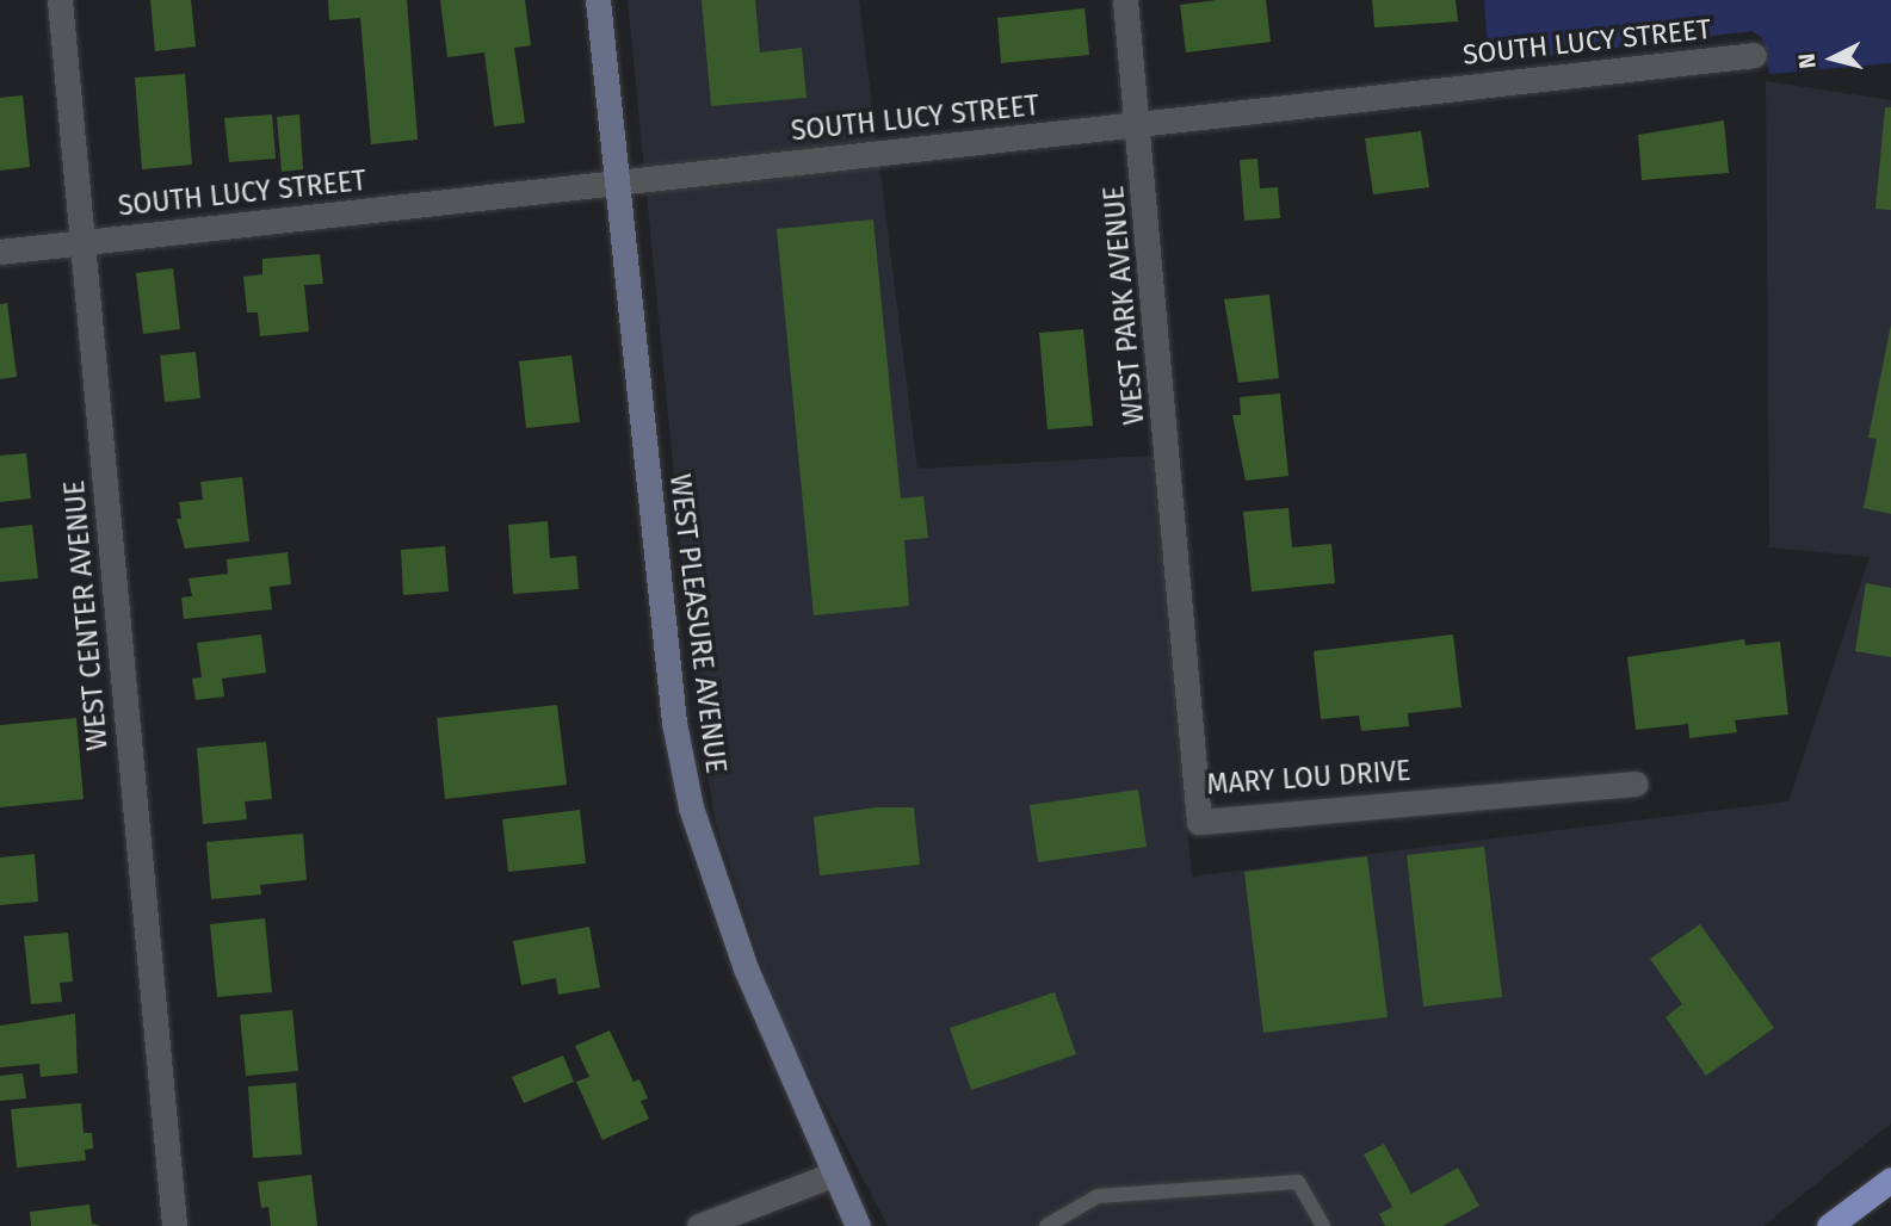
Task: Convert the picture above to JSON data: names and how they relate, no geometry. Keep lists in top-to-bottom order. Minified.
{"streets":{"street":["SOUTH LUCY STREET","WEST PARK AVENUE","WEST CENTER AVENUE","WEST PLEASURE AVENUE","MARY LOU DRIVE"]},"crossings":[["SOUTH LUCY STREET","WEST PARK AVENUE"],["SOUTH LUCY STREET","WEST CENTER AVENUE"],["SOUTH LUCY STREET","WEST PLEASURE AVENUE"],["WEST PARK AVENUE","MARY LOU DRIVE"]],"north":"left"}
